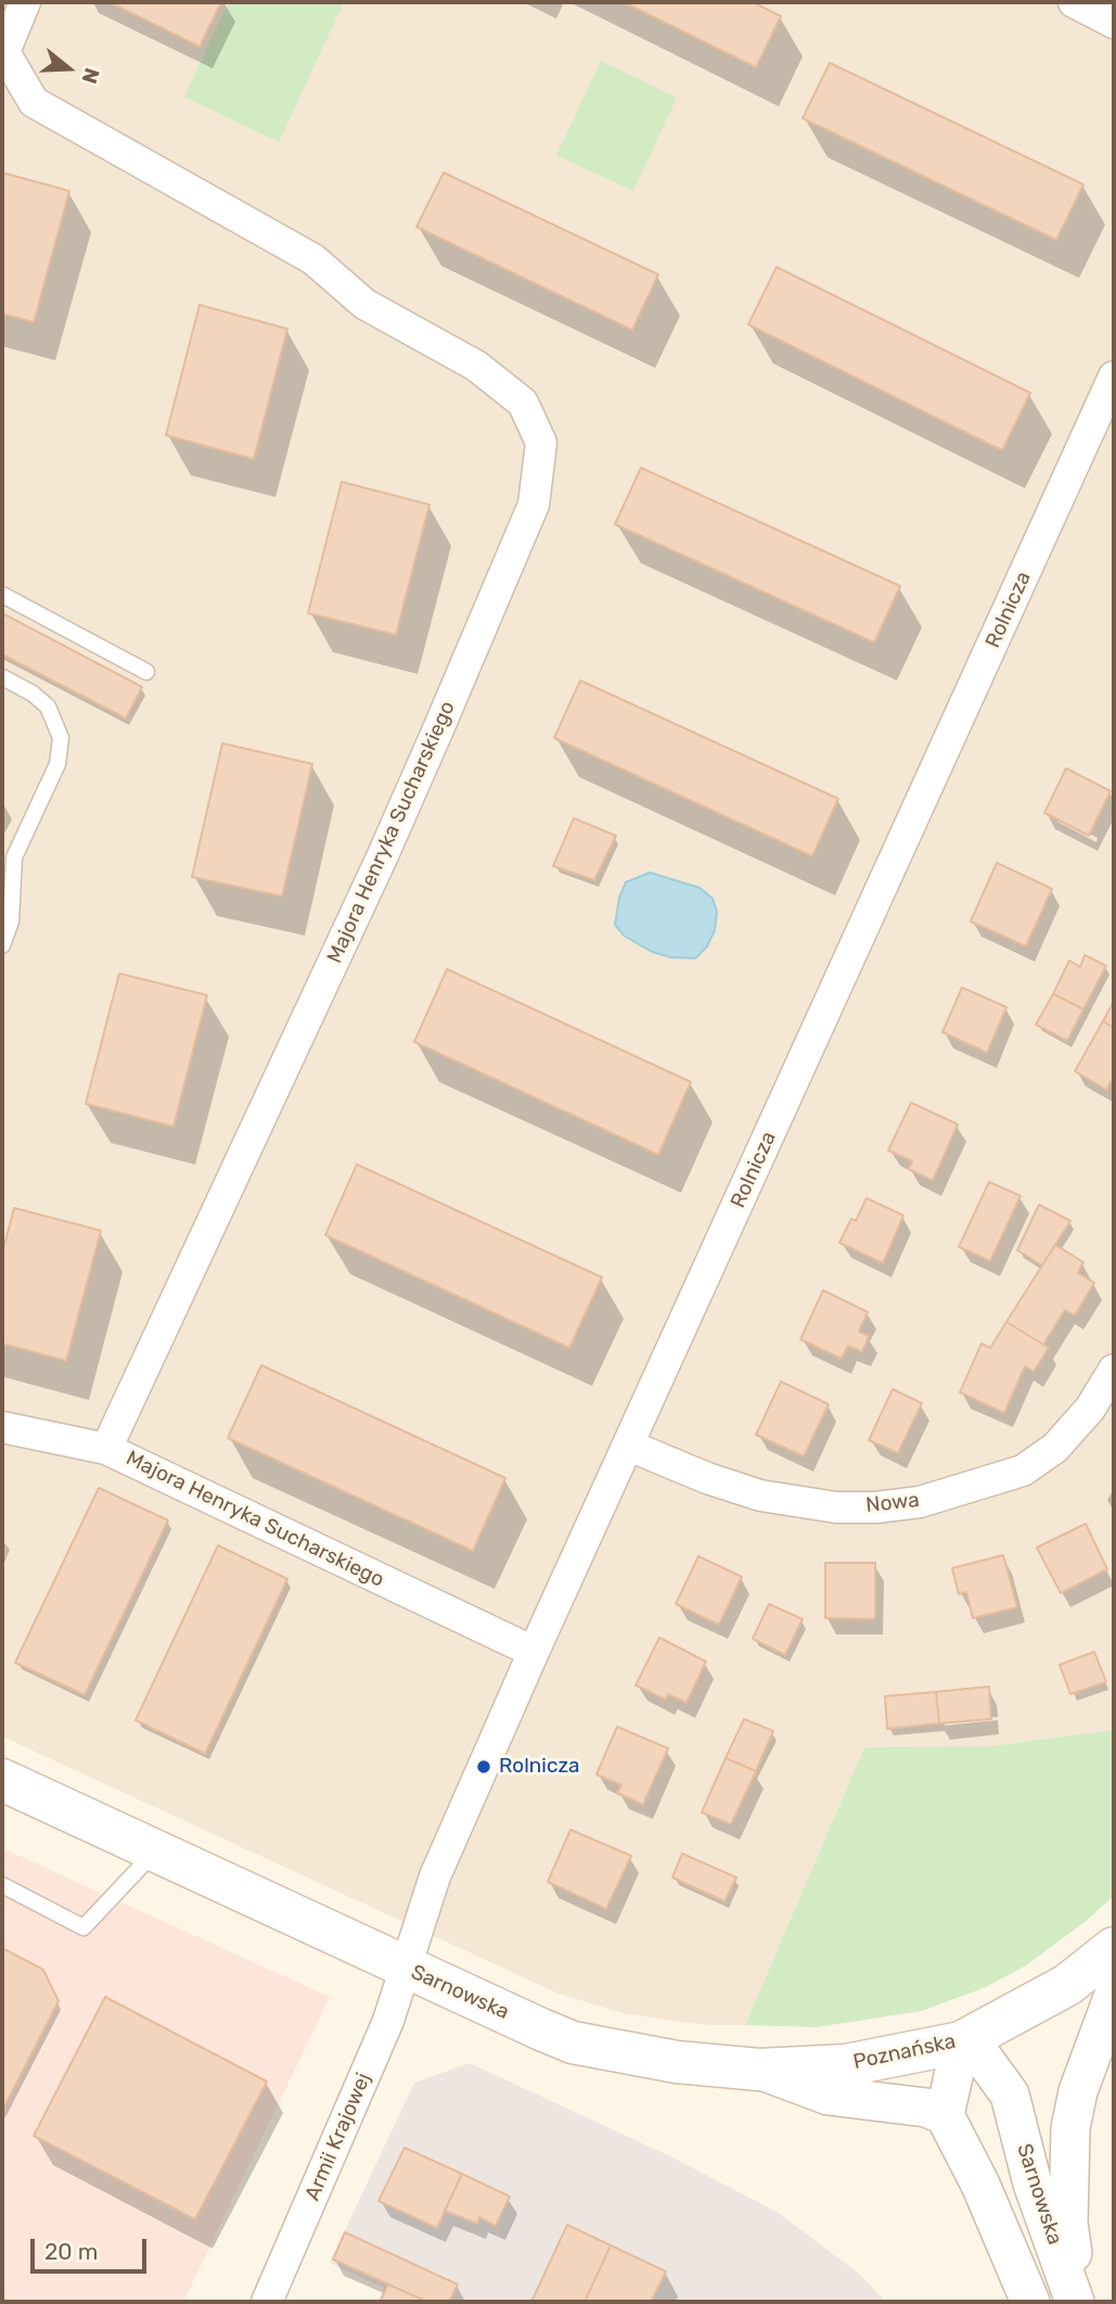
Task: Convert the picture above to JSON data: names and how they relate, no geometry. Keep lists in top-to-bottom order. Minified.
{"streets":{"main road":["Sarnowska","Poznańska"],"street":["Rolnicza","Majora Henryka Sucharskiego","Nowa","Armii Krajowej"]},"crossings":[["Rolnicza","Majora Henryka Sucharskiego"],["Rolnicza","Nowa"],["Rolnicza","Sarnowska"],["Rolnicza","Armii Krajowej"],["Sarnowska","Poznańska"],["Sarnowska","Armii Krajowej"]],"places":["Rolnicza"],"scale_bar":"20 m","north":"right"}
